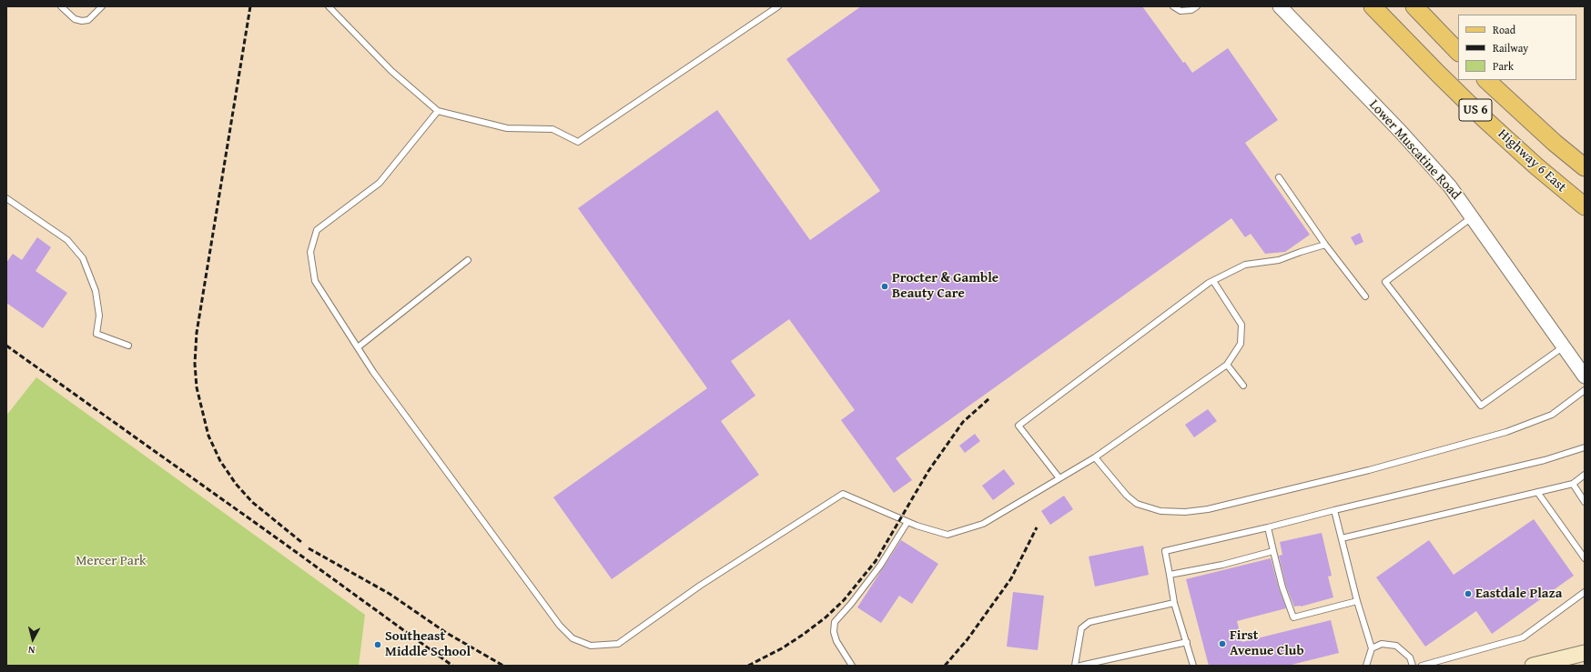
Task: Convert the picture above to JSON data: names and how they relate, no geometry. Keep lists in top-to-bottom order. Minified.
{"streets":{"main road":["US 6","Highway 6 East"],"street":["Lower Muscatine Road"]},"parks":["Mercer Park"],"places":["Procter & Gamble Beauty Care","Eastdale Plaza","First Avenue Club","Southeast Middle School"],"legend":["Road","Railway","Park"],"north":"bottom"}
